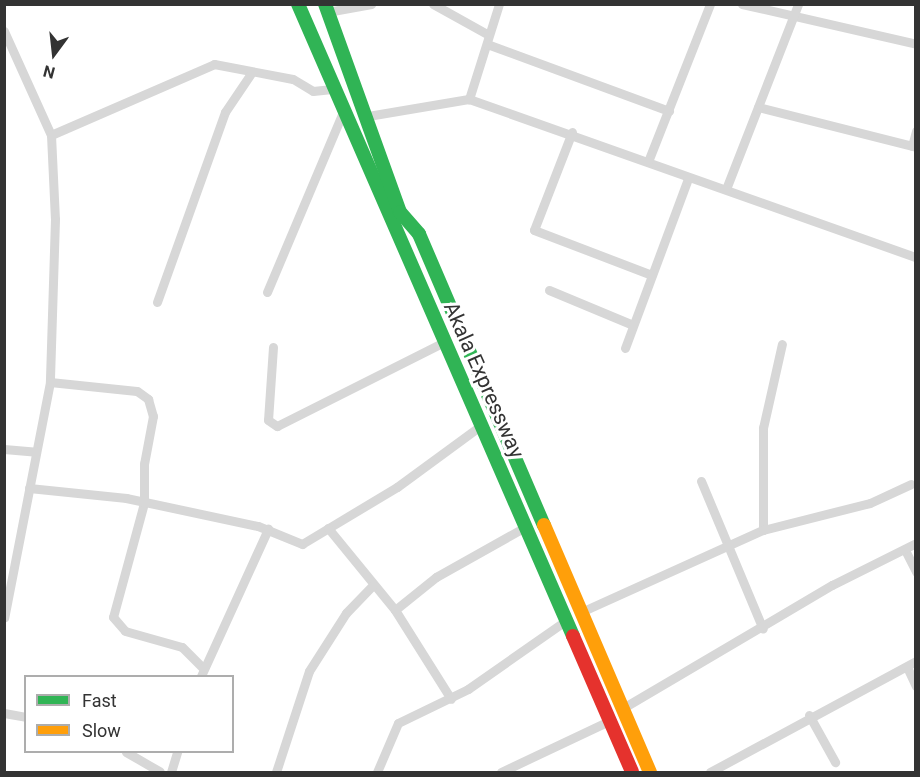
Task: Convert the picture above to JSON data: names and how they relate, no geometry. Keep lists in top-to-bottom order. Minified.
{"streets":{"main road":["Akala Expressway"]},"legend":["Fast","Slow"],"north":"bottom"}
